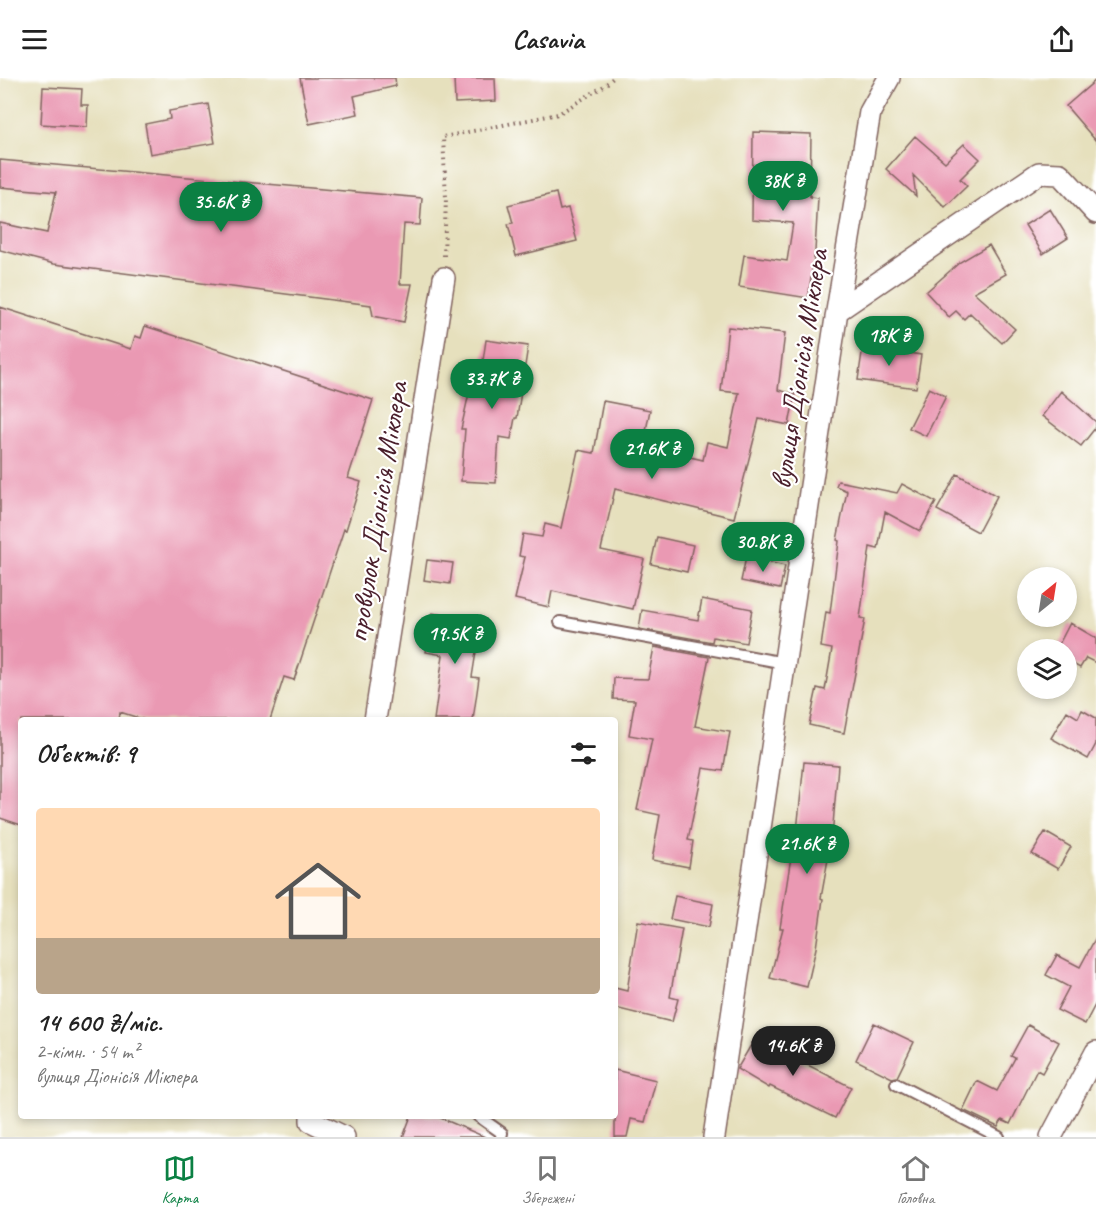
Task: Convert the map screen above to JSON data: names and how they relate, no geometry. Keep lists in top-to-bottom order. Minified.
{"streets":{"street":["вулиця Діонісія Міклера","провулок Діонісія Міклера"]},"north":"top right","page":{"header":"Casavia","price":["38K ₴","35.6K ₴","18K ₴","33.7K ₴","21.6K ₴","30.8K ₴","19.5K ₴","21.6K ₴","14.6K ₴"],"heading":"Об’єктів: 9","list":[{"name":"14 600 ₴/міс.","note":"2-кімн. · 54 m² · вулиця Діонісія Міклера"}],"tabs":["Карта","Збережені","Головна"]}}
